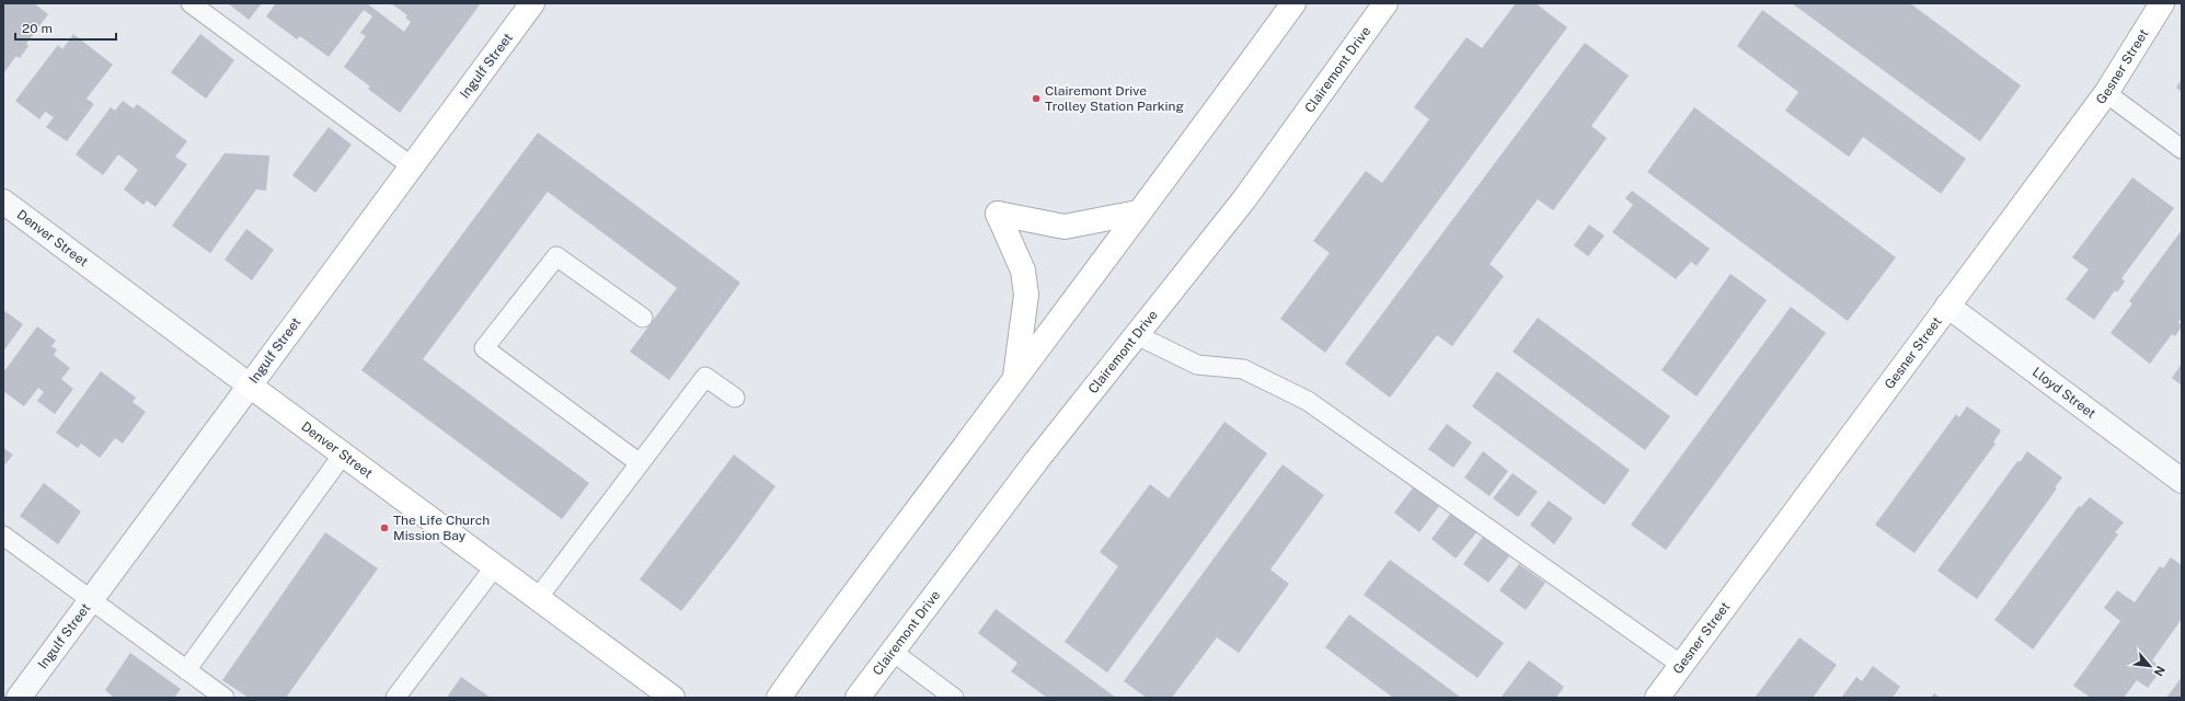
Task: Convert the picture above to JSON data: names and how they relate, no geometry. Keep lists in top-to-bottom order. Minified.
{"streets":{"main road":["Ingulf Street","Gesner Street","Clairemont Drive","Denver Street"],"street":["Lloyd Street"]},"crossings":[["Ingulf Street","Denver Street"],["Gesner Street","Lloyd Street"]],"places":["Clairemont Drive Trolley Station Parking","The Life Church Mission Bay"],"scale_bar":"20 m","north":"bottom right"}
